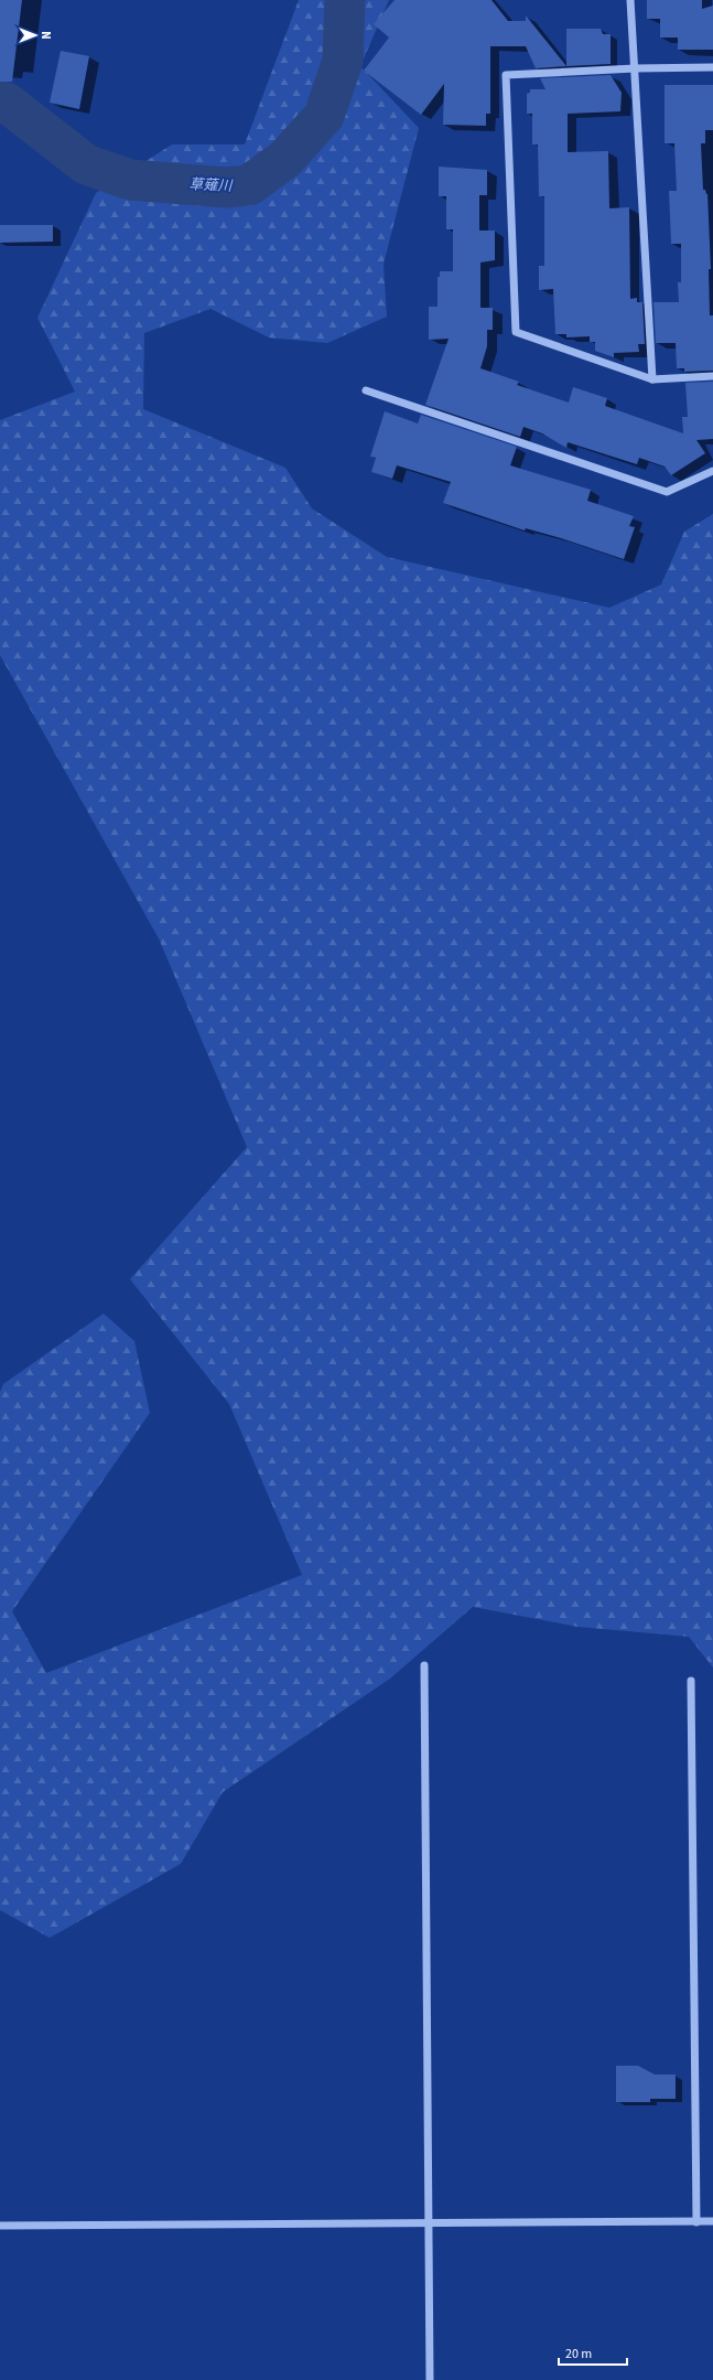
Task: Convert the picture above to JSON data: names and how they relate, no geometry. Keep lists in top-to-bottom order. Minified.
{"water":["草薙川"],"scale_bar":"20 m","north":"right"}
